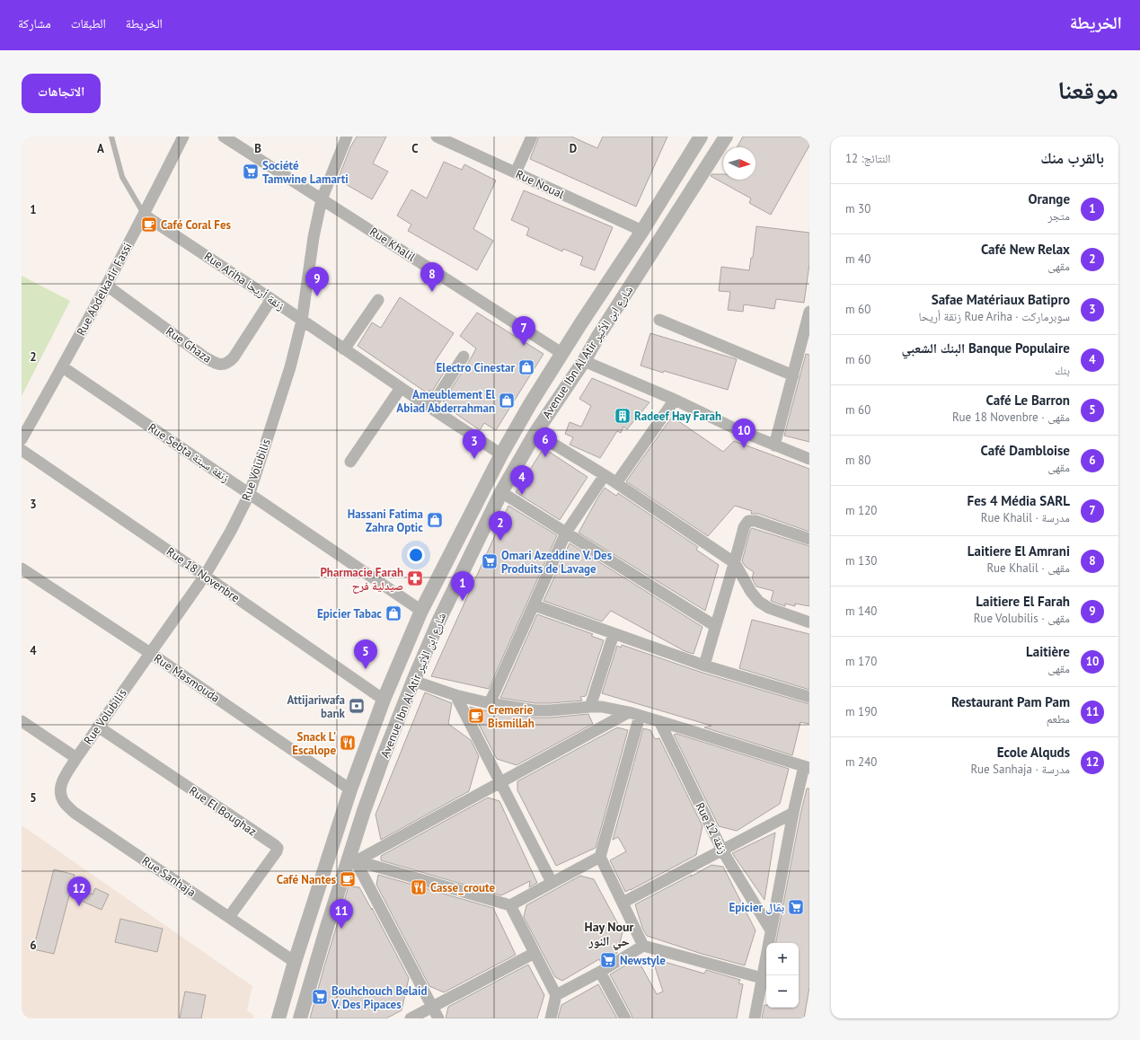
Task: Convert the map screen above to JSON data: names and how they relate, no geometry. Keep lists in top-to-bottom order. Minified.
{"streets":{"street":["Rue Noual","Rue Khalil","Rue Ariha زنقة أريحا","Rue Abdelkadir Fassi","Rue Ghaza","Avenue Ibn Al Atir شارع ابن الأثير","Rue Sebta زنقة سبتة","Rue Volubilis","Rue 18 Novenbre","Rue Masmouda","Rue El Boughaz","Rue 12 زنقة","Rue Sanhaja"]},"crossings":[["Rue Noual","Avenue Ibn Al Atir شارع ابن الأثير"],["Rue Khalil","Avenue Ibn Al Atir شارع ابن الأثير"],["Rue Khalil","Rue Volubilis"],["Rue Ariha زنقة أريحا","Rue Abdelkadir Fassi"],["Rue Ariha زنقة أريحا","Rue Ghaza"],["Rue Ariha زنقة أريحا","Avenue Ibn Al Atir شارع ابن الأثير"],["Rue Ariha زنقة أريحا","Rue Volubilis"],["Rue Abdelkadir Fassi","Rue Ghaza"],["Rue Abdelkadir Fassi","Rue Sebta زنقة سبتة"],["Avenue Ibn Al Atir شارع ابن الأثير","Rue Sebta زنقة سبتة"],["Avenue Ibn Al Atir شارع ابن الأثير","Rue 18 Novenbre"],["Avenue Ibn Al Atir شارع ابن الأثير","Rue Masmouda"],["Avenue Ibn Al Atir شارع ابن الأثير","Rue Sanhaja"],["Rue Sebta زنقة سبتة","Rue Volubilis"],["Rue Volubilis","Rue 18 Novenbre"],["Rue Volubilis","Rue Masmouda"],["Rue Volubilis","Rue El Boughaz"],["Rue Volubilis","Rue Sanhaja"],["Rue El Boughaz","Rue Sanhaja"]],"districts":["Hay Nour حي النور"],"places":{"supermarket":["Société Tamwine Lamarti","Omari Azeddine V. Des Produits de Lavage","Epicier بقال","Newstyle","Bouhchouch Belaid V. Des Pipaces"],"cafe":["Café Coral Fes","Cremerie Bismillah","Café Nantes"],"shop":["Electro Cinestar","Ameublement El Abiad Abderrahman","Hassani Fatima Zahra Optic","Epicier Tabac"],"building":["Radeef Hay Farah"],"pharmacy":["Pharmacie Farah صيدلية فرح"],"bank":["Attijariwafa bank"],"restaurant":["Snack L' Escalope","Casse_croute"]},"north":"right","page":{"header":"الخريطة","nav":["الخريطة","الطبقات","مشاركة"],"title":"موقعنا","buttons":"الاتجاهات","heading":["بالقرب منك","النتائج: 12"],"list":[{"mark":"1","name":"Orange","note":"متجر","value":"30 m"},{"mark":"2","name":"Café New Relax","note":"مقهى","value":"40 m"},{"mark":"3","name":"Safae Matériaux Batipro","note":"سوبرماركت · Rue Ariha زنقة أريحا","value":"60 m"},{"mark":"4","name":"Banque Populaire البنك الشعبي","note":"بنك","value":"60 m"},{"mark":"5","name":"Café Le Barron","note":"مقهى · Rue 18 Novenbre","value":"60 m"},{"mark":"6","name":"Café Dambloise","note":"مقهى","value":"80 m"},{"mark":"7","name":"Fes 4 Média SARL","note":"مدرسة · Rue Khalil","value":"120 m"},{"mark":"8","name":"Laitiere El Amrani","note":"مقهى · Rue Khalil","value":"130 m"},{"mark":"9","name":"Laitiere El Farah","note":"مقهى · Rue Volubilis","value":"140 m"},{"mark":"10","name":"Laitière","note":"مقهى","value":"170 m"},{"mark":"11","name":"Restaurant Pam Pam","note":"مطعم","value":"190 m"},{"mark":"12","name":"Ecole Alquds","note":"مدرسة · Rue Sanhaja","value":"240 m"}],"pins":["8","9","7","10","6","3","4","2","1","5","12","11"],"map_buttons":["+","−"]},"grid":{"columns":["A","B","C","D"],"rows":["1","2","3","4","5","6"]}}
